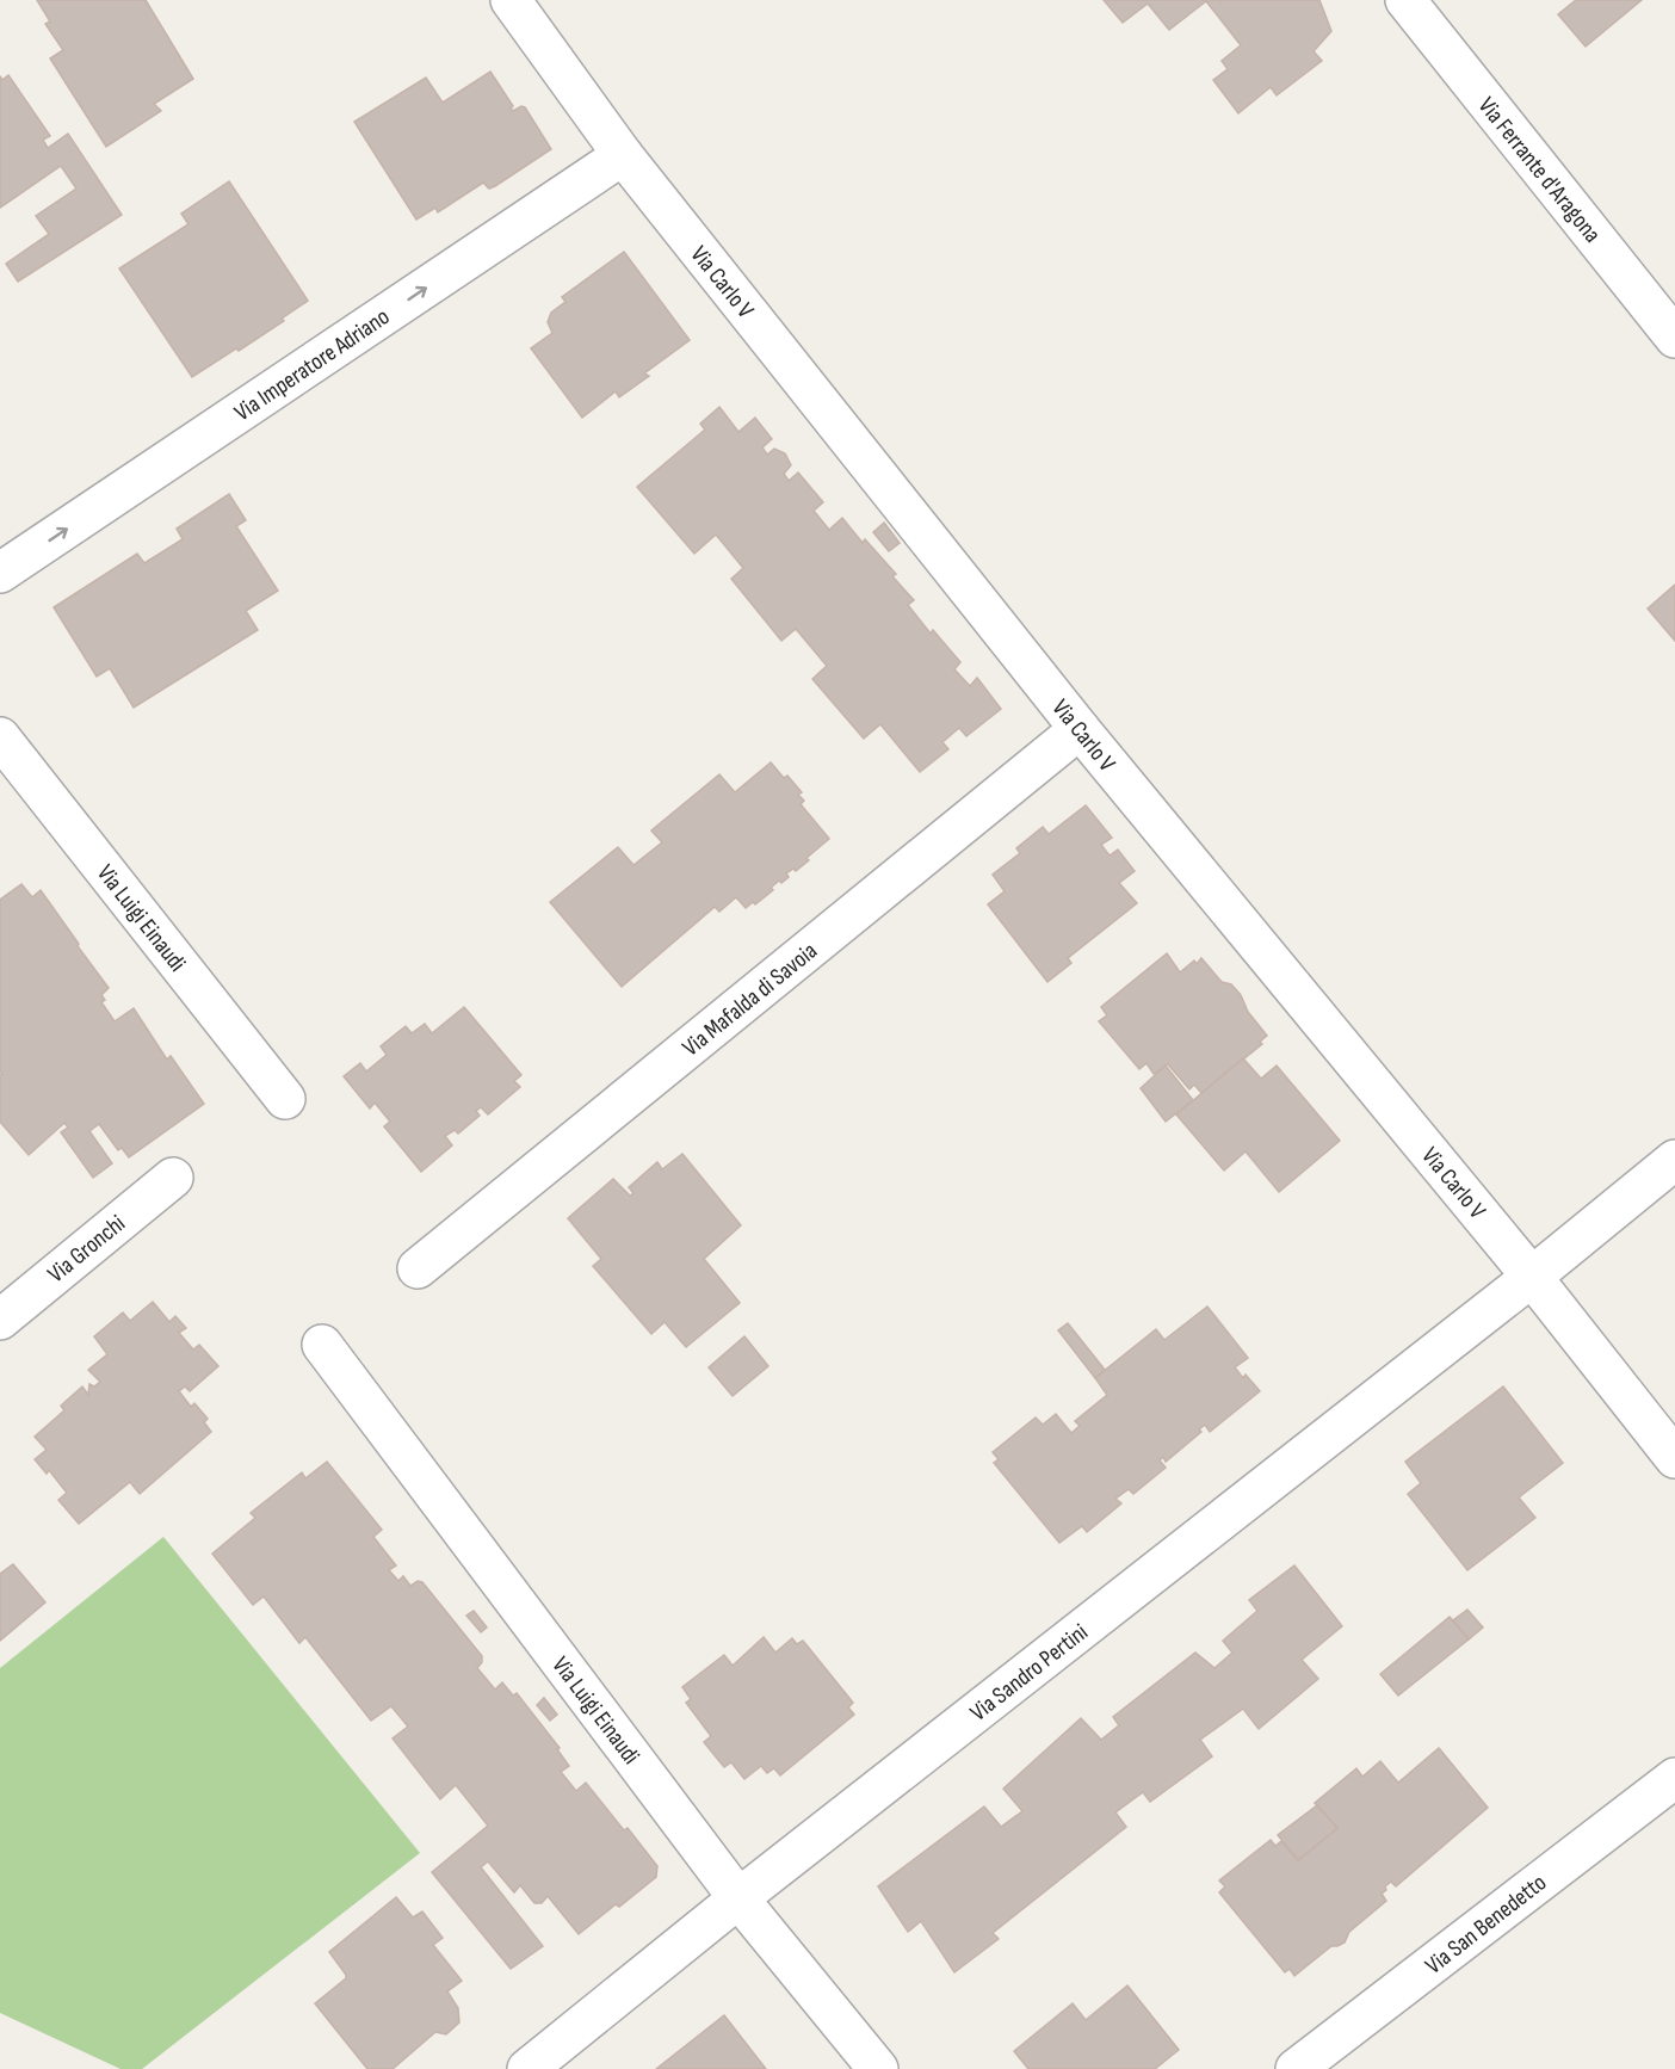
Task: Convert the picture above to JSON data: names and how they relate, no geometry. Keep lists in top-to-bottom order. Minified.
{"streets":{"street":["Via Ferrante d'Aragona","Via Carlo V","Via Imperatore Adriano","Via Luigi Einaudi","Via Mafalda di Savoia","Via Gronchi","Via Sandro Pertini","Via San Benedetto"]},"crossings":[["Via Carlo V","Via Imperatore Adriano"],["Via Carlo V","Via Mafalda di Savoia"],["Via Carlo V","Via Sandro Pertini"],["Via Luigi Einaudi","Via Sandro Pertini"]],"one_way":["Via Imperatore Adriano"]}
